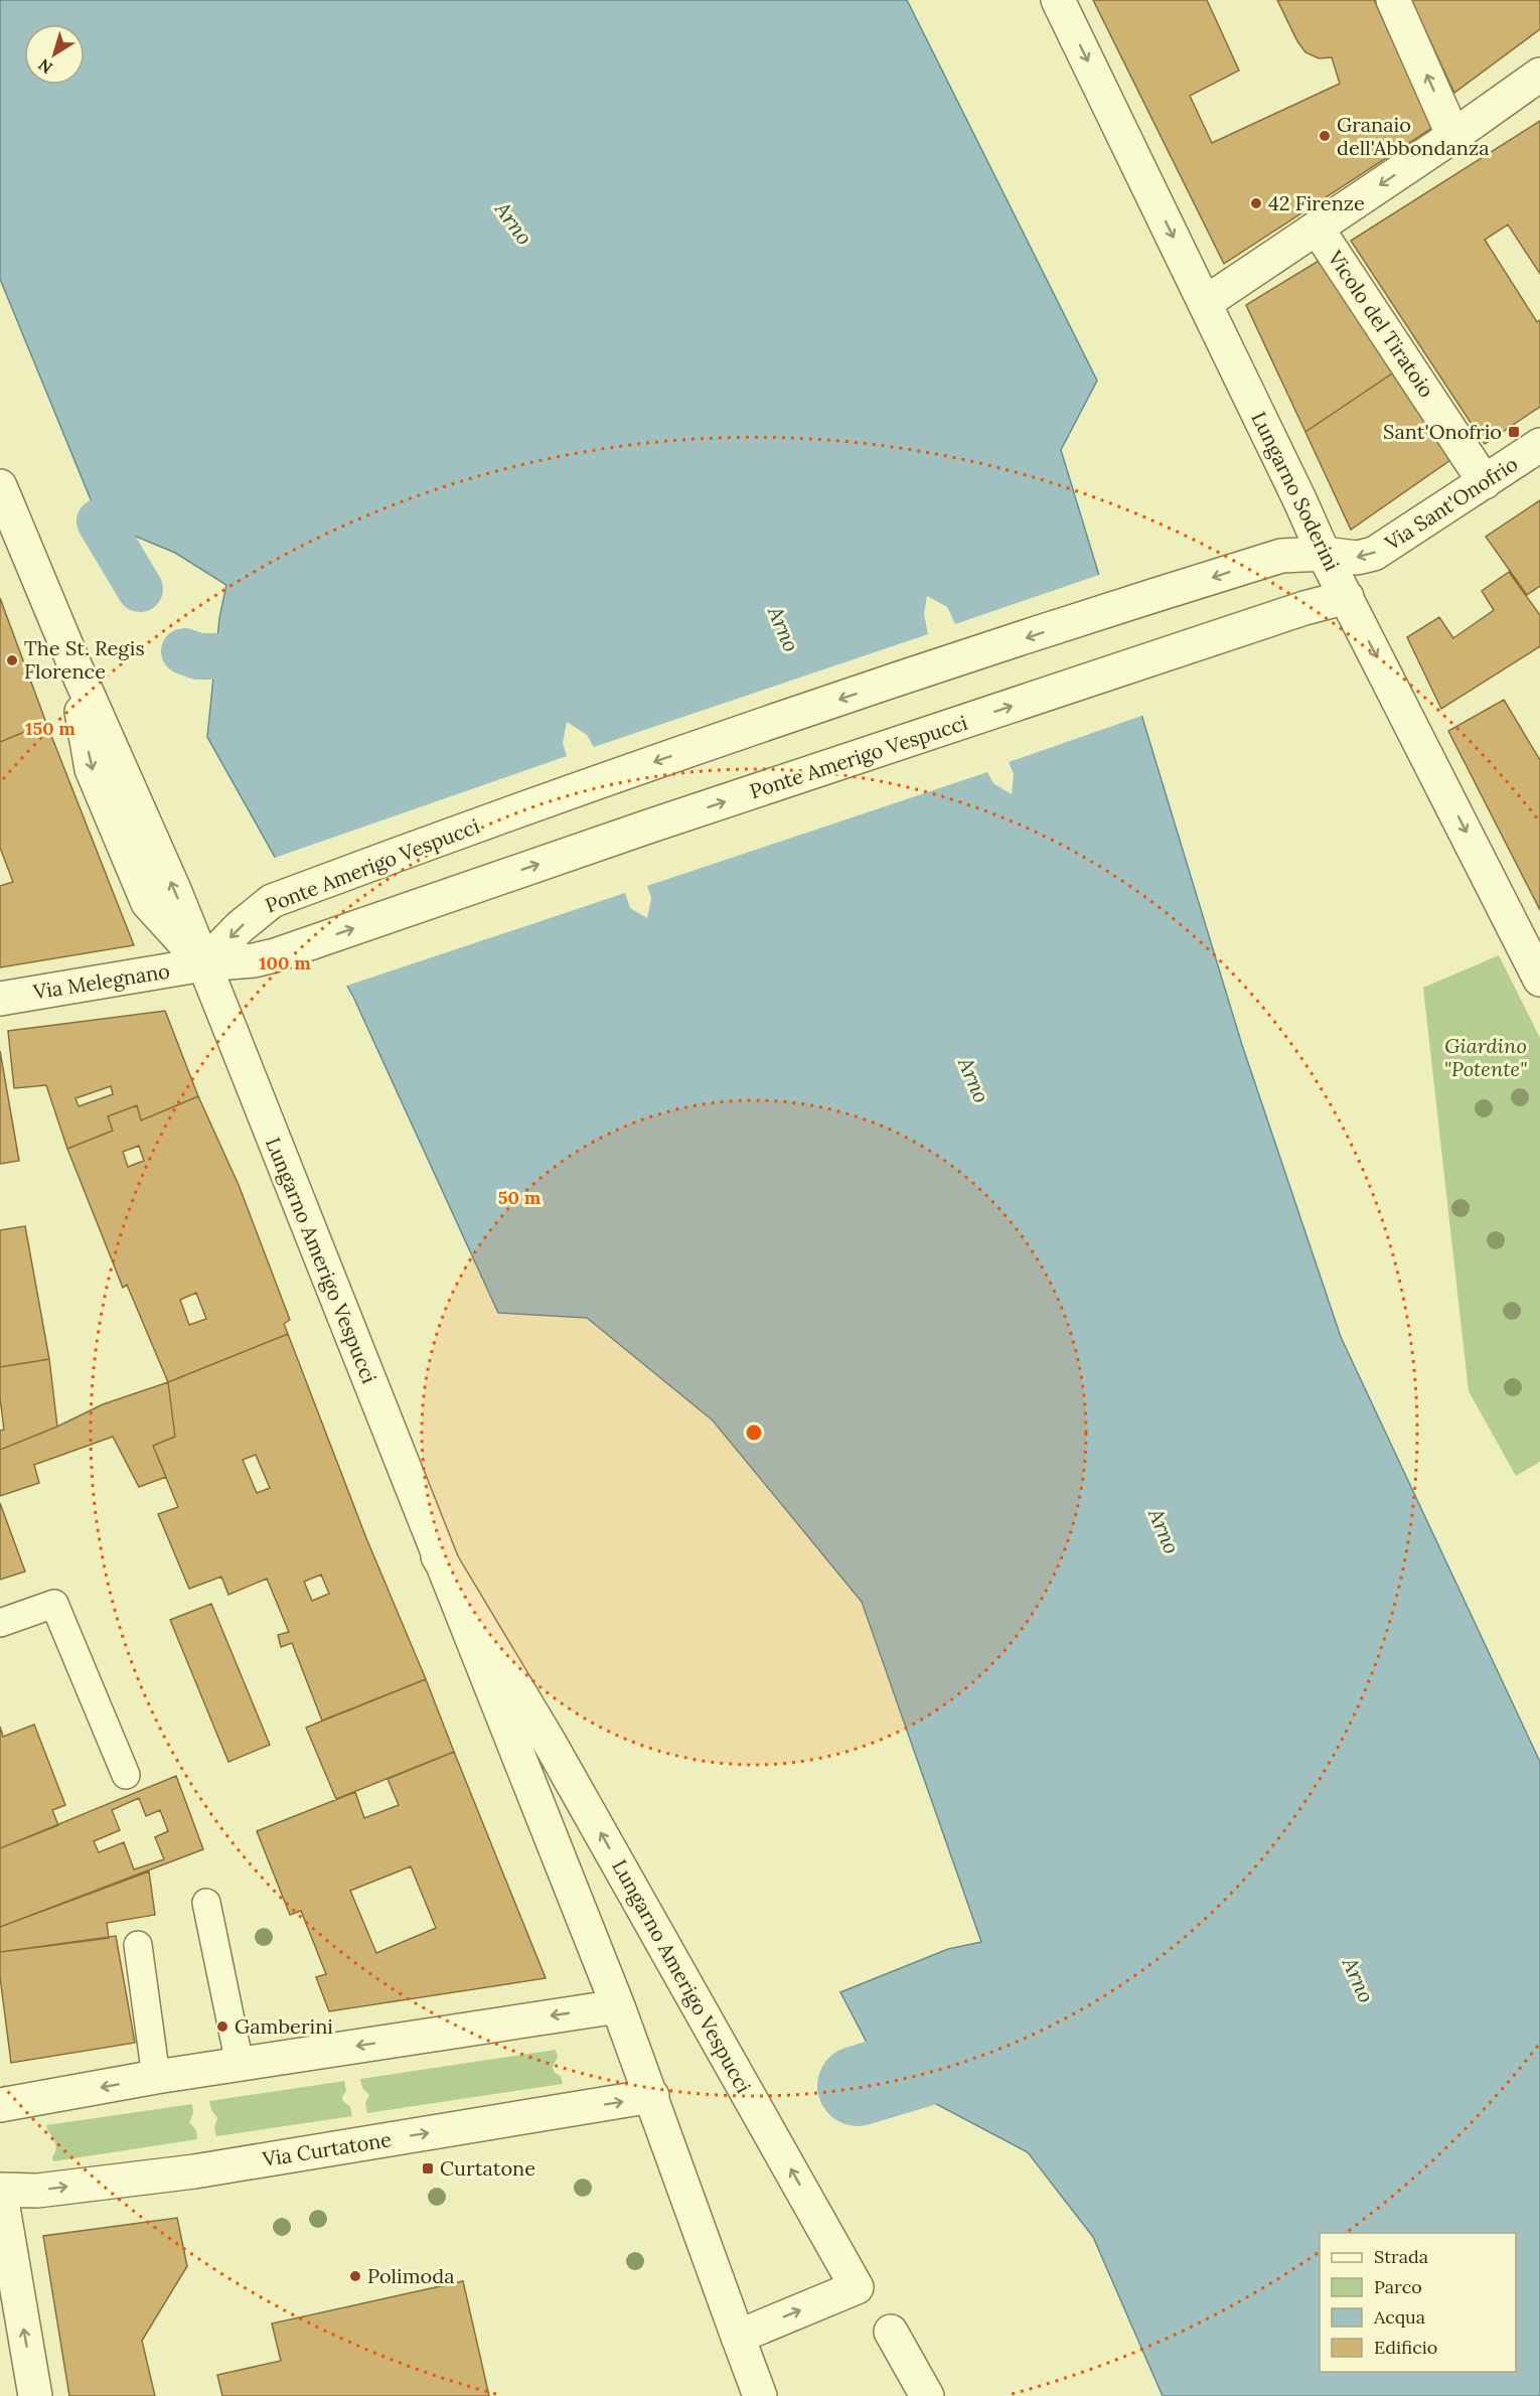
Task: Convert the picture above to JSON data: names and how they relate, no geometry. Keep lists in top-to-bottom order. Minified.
{"streets":{"street":["Vicolo del Tiratoio","Lungarno Soderini","Via Sant'Onofrio","Ponte Amerigo Vespucci","Via Melegnano","Lungarno Amerigo Vespucci","Via Curtatone"]},"crossings":[["Vicolo del Tiratoio","Via Sant'Onofrio"],["Lungarno Soderini","Via Sant'Onofrio"],["Lungarno Soderini","Ponte Amerigo Vespucci"],["Via Sant'Onofrio","Ponte Amerigo Vespucci"],["Ponte Amerigo Vespucci","Via Melegnano"],["Ponte Amerigo Vespucci","Lungarno Amerigo Vespucci"],["Via Melegnano","Lungarno Amerigo Vespucci"],["Lungarno Amerigo Vespucci","Via Curtatone"]],"one_way":["Lungarno Soderini","Via Sant'Onofrio"],"water":["Arno"],"parks":["Giardino \"Potente\""],"places":{"other":["Granaio dell'Abbondanza","42 Firenze","The St. Regis Florence","Gamberini","Polimoda"],"transit":["Sant'Onofrio","Curtatone"]},"legend":["Strada","Parco","Acqua","Edificio"],"north":"bottom left","rings":["150 m","100 m","50 m"]}
